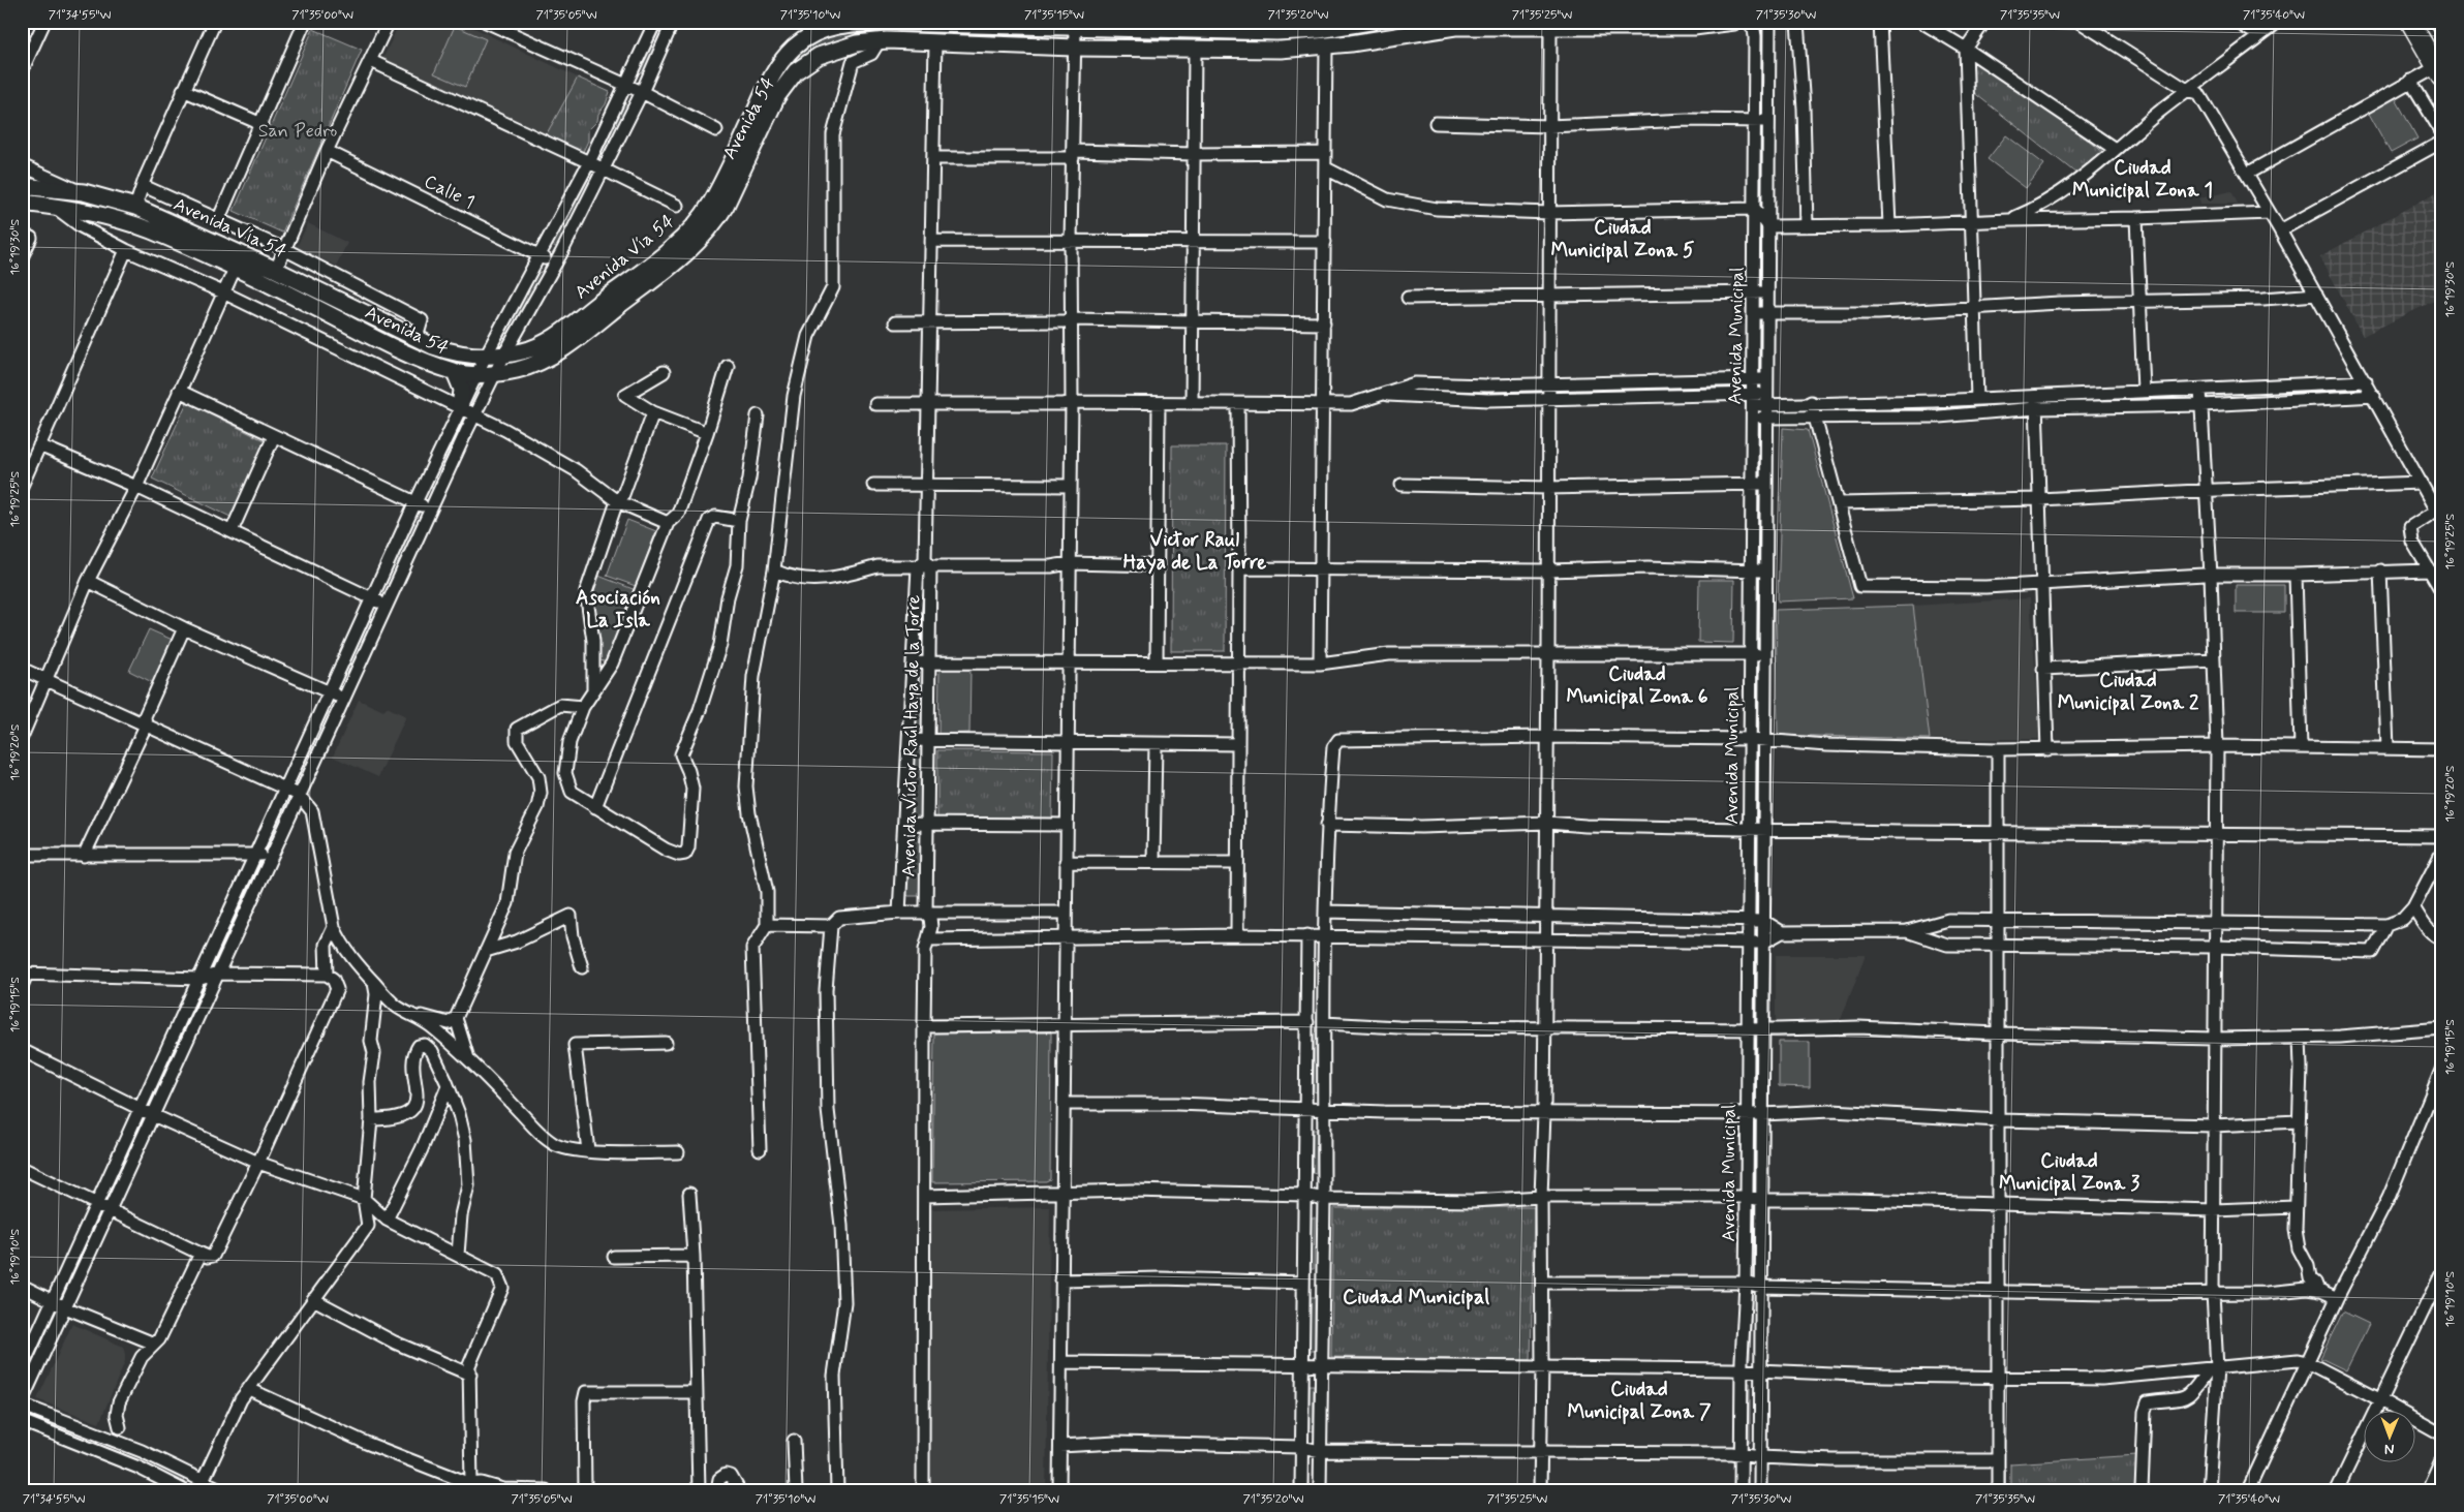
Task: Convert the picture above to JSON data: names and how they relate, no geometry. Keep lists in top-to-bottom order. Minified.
{"streets":{"main road":["Avenida 54","Avenida Vía 54"],"street":["Calle 1","Avenida Municipal","Avenida Víctor Raúl Haya de la Torre"]},"districts":["Ciudad Municipal Zona 1","Ciudad Municipal Zona 5","Victor Raul Haya de La Torre","Asociación La Isla","Ciudad Municipal Zona 6","Ciudad Municipal Zona 2","Ciudad Municipal Zona 3","Ciudad Municipal","Ciudad Municipal Zona 7"],"parks":["San Pedro"],"north":"bottom","coordinates":["71°34'55\"W","71°35'00\"W","71°35'05\"W","71°35'10\"W","71°35'15\"W","71°35'20\"W","71°35'25\"W","71°35'30\"W","71°35'35\"W","71°35'40\"W","16°19'30\"S","16°19'25\"S","16°19'20\"S","16°19'15\"S","16°19'10\"S"]}
